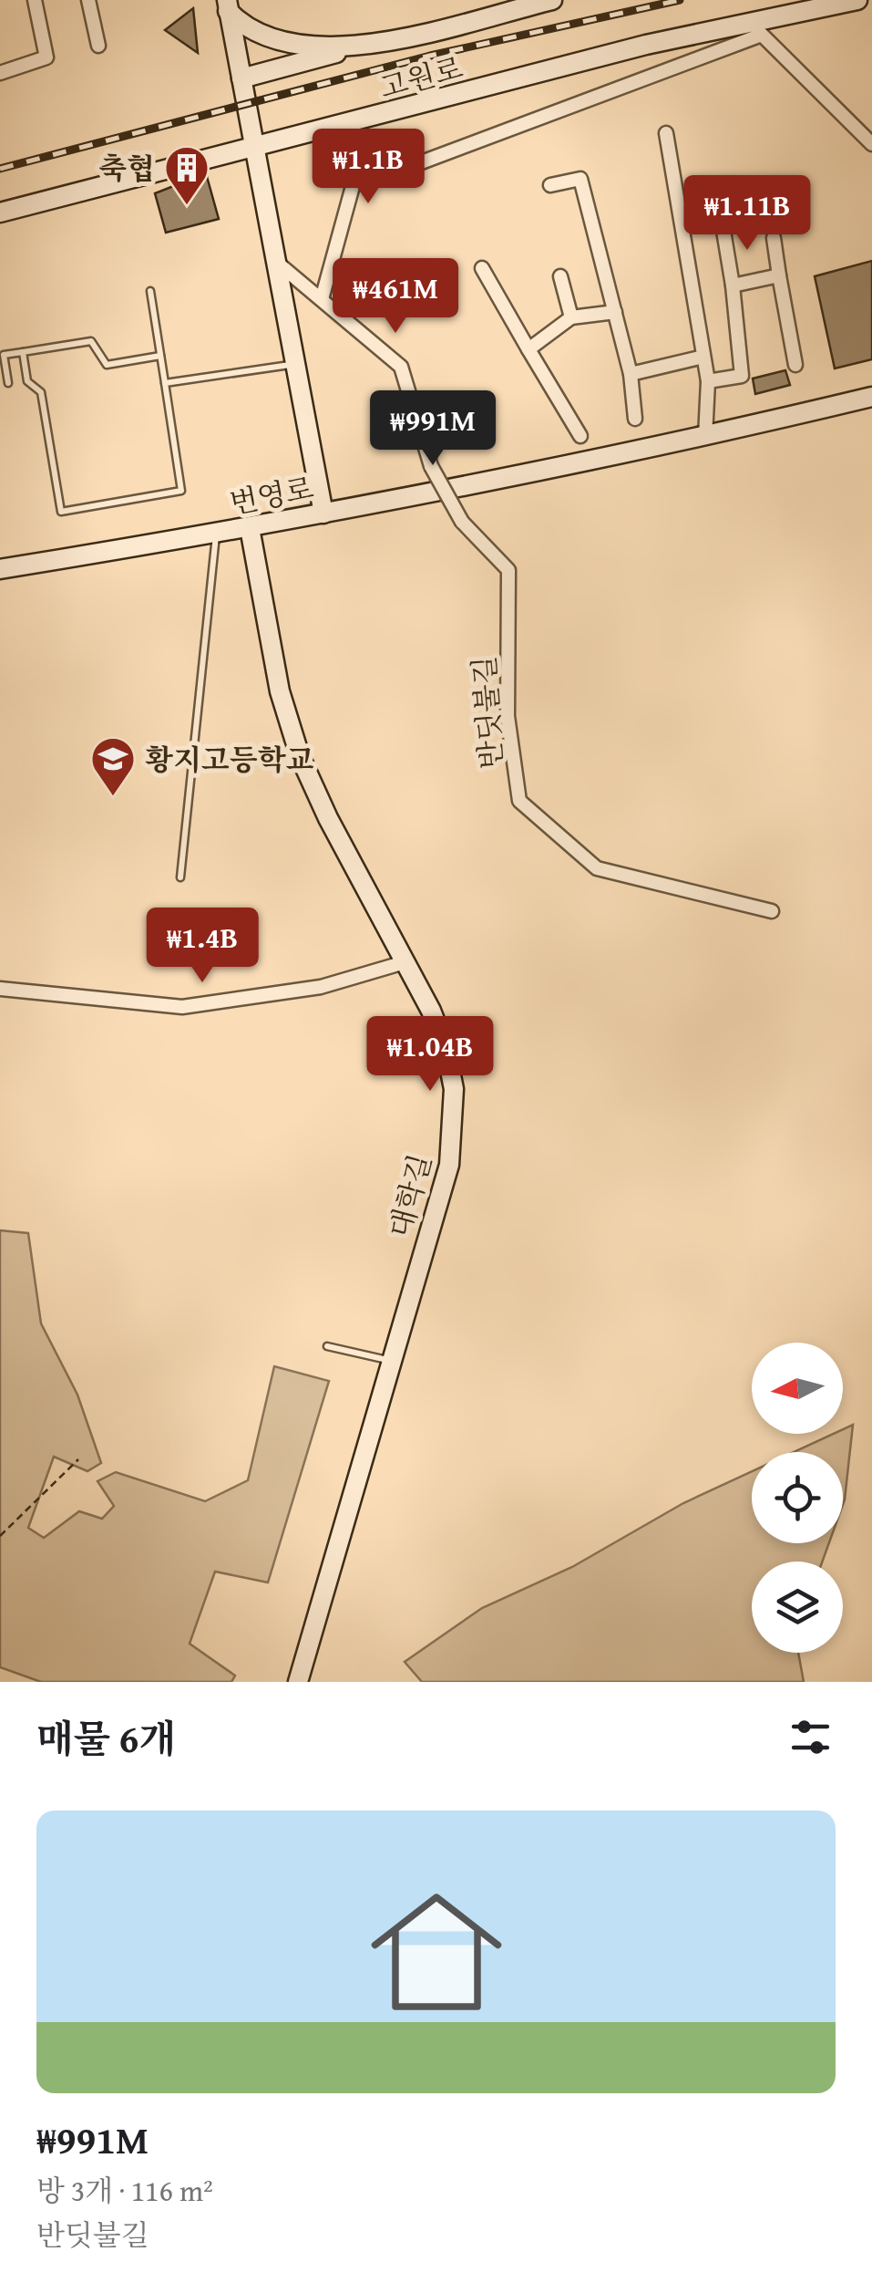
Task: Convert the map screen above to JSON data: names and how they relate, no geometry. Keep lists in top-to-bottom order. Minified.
{"streets":{"street":["고원로","번영로","반딧불길","대학길"]},"crossings":[["번영로","대학길"]],"places":{"building":["축협"],"school or university":["황지고등학교"]},"north":"left","page":{"price":["₩1.1B","₩1.11B","₩461M","₩991M","₩1.4B","₩1.04B"],"heading":"매물 6개","list":[{"name":"₩991M","note":"방 3개 · 116 m² · 반딧불길"}]}}
